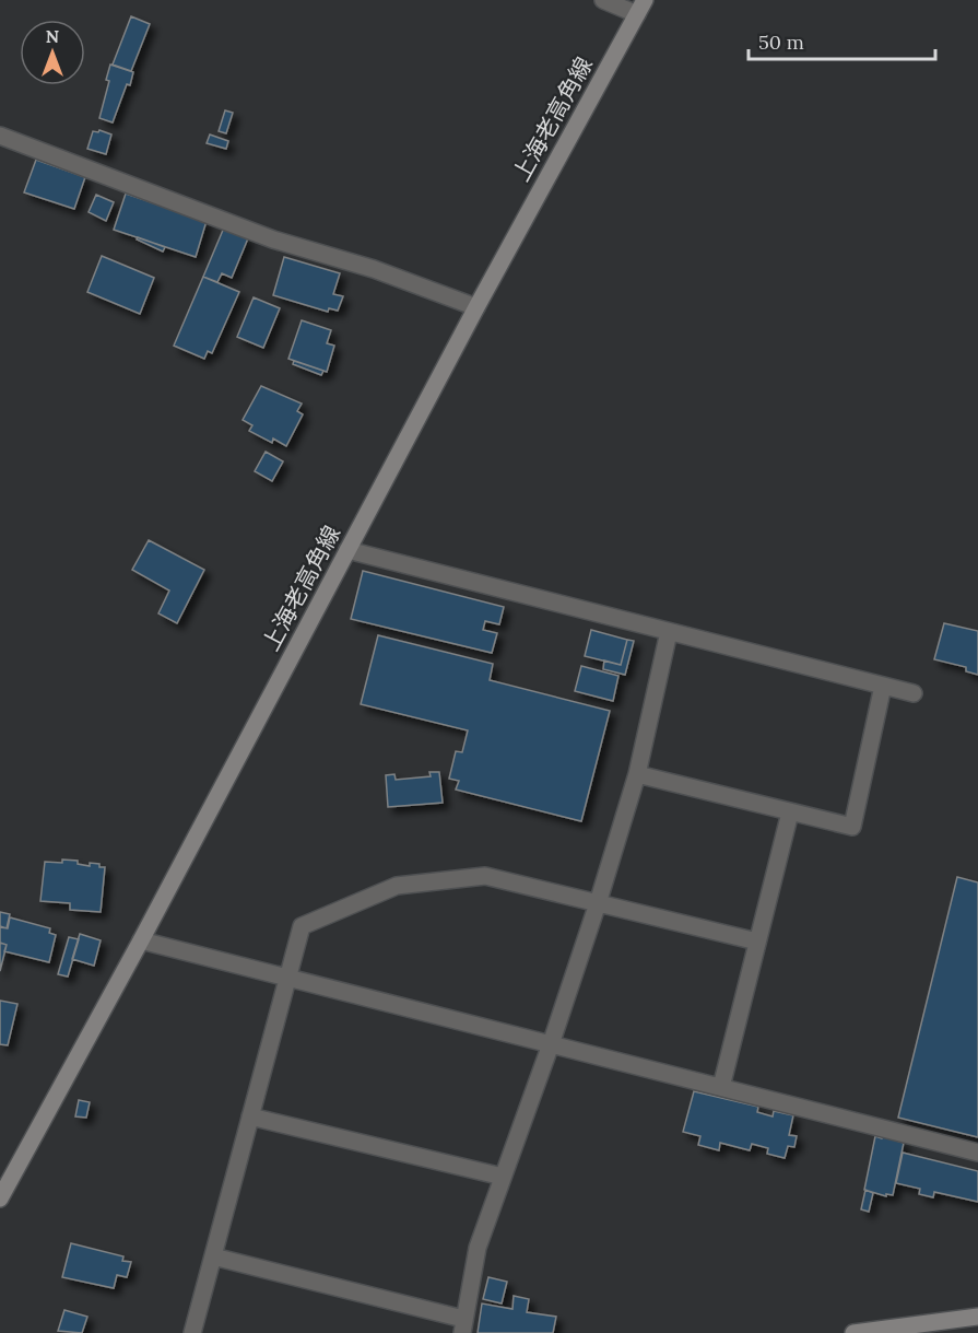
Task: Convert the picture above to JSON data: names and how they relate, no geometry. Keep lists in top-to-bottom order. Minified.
{"streets":{"main road":["上海老高角線"]},"scale_bar":"50 m","north":"top"}
